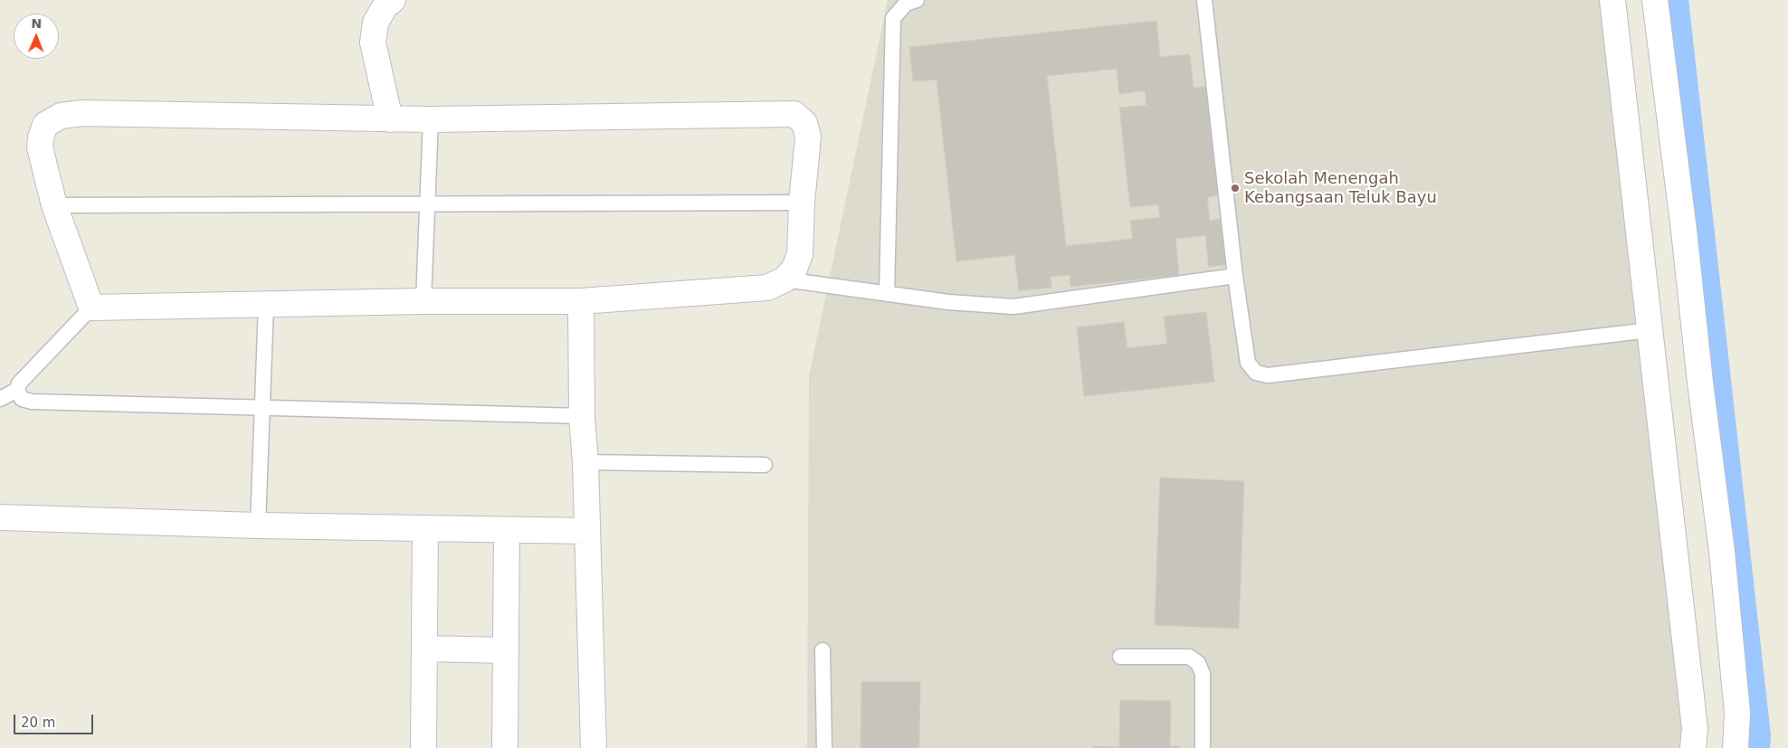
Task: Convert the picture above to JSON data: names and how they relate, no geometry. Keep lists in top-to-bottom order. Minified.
{"places":["Sekolah Menengah Kebangsaan Teluk Bayu"],"scale_bar":"20 m","north":"top"}
